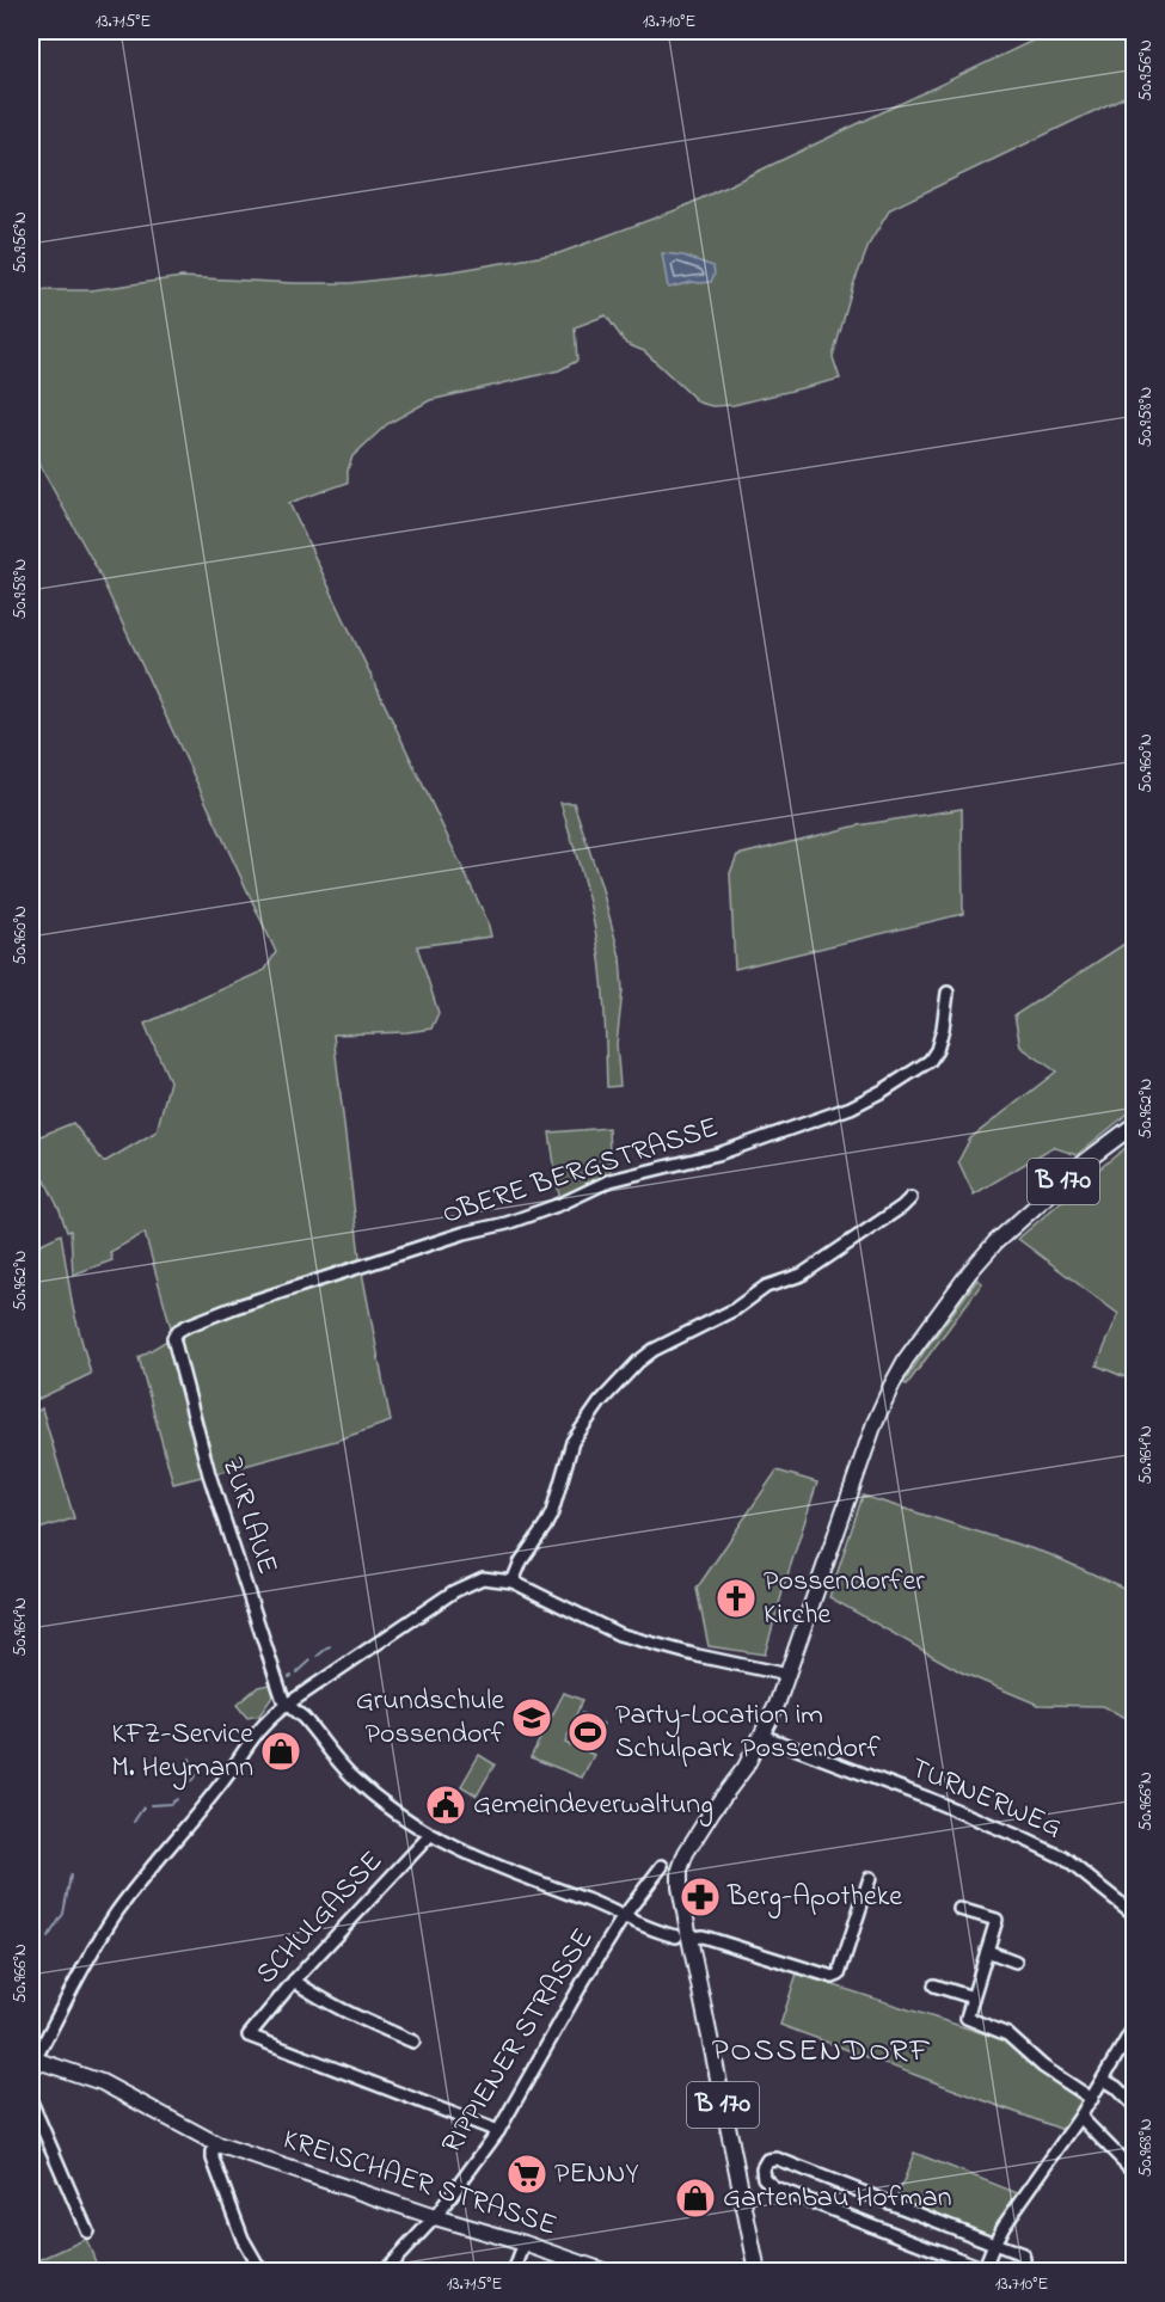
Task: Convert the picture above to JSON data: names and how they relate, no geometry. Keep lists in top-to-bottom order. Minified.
{"streets":{"main road":["B 170","KREISCHAER STRASSE"],"street":["OBERE BERGSTRASSE","ZUR LAUE","TURNERWEG","SCHULGASSE","RIPPIENER STRASSE"]},"crossings":[["OBERE BERGSTRASSE","ZUR LAUE"],["B 170","TURNERWEG"],["SCHULGASSE","RIPPIENER STRASSE"],["RIPPIENER STRASSE","KREISCHAER STRASSE"]],"districts":["POSSENDORF"],"places":{"church":["Possendorfer Kirche"],"school or university":["Grundschule Possendorf"],"sports":["Party-Location im Schulpark Possendorf"],"shop":["KFZ-Service M. Heymann","Gartenbau Hofman"],"public building":["Gemeindeverwaltung"],"pharmacy":["Berg-Apotheke"],"supermarket":["PENNY"]},"coordinates":["13.715°E","13.710°E","50.956°N","50.958°N","50.960°N","50.962°N","50.964°N","50.966°N","50.968°N"]}
